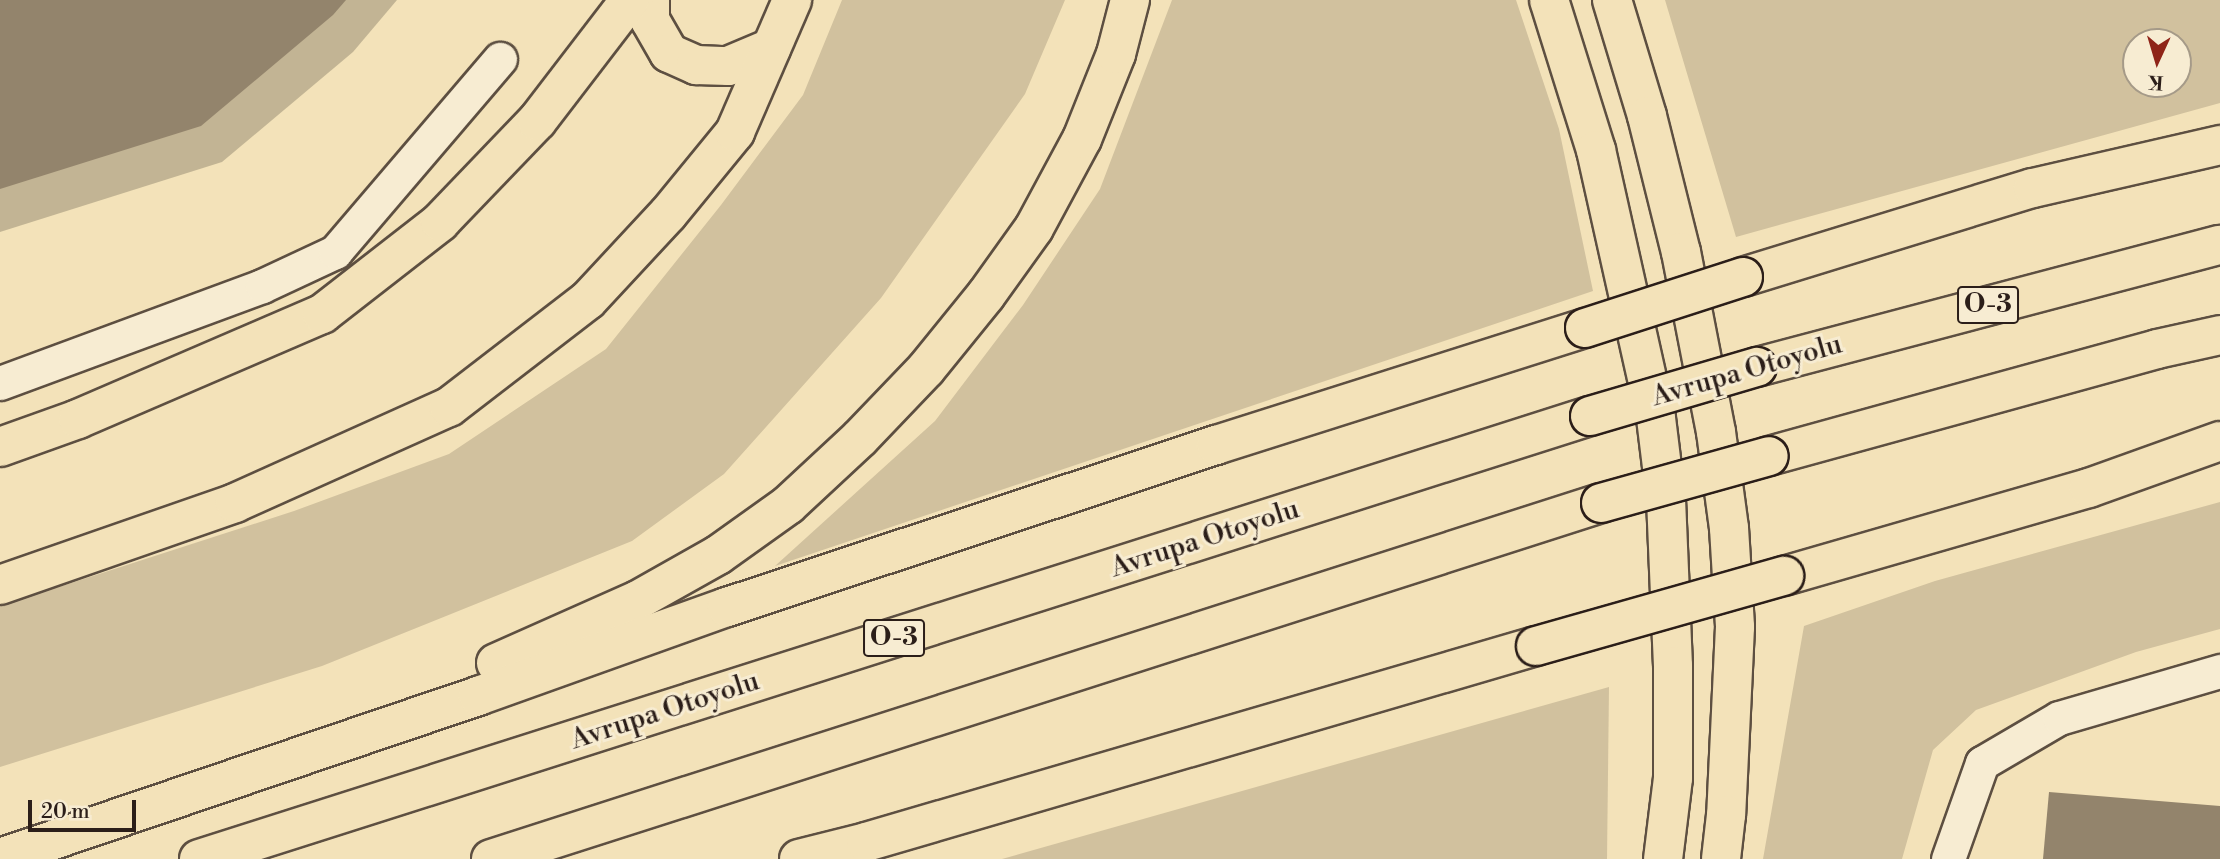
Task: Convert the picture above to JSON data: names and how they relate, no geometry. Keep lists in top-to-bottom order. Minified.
{"streets":{"main road":["O-3","Avrupa Otoyolu"]},"scale_bar":"20 m","north":"bottom"}
